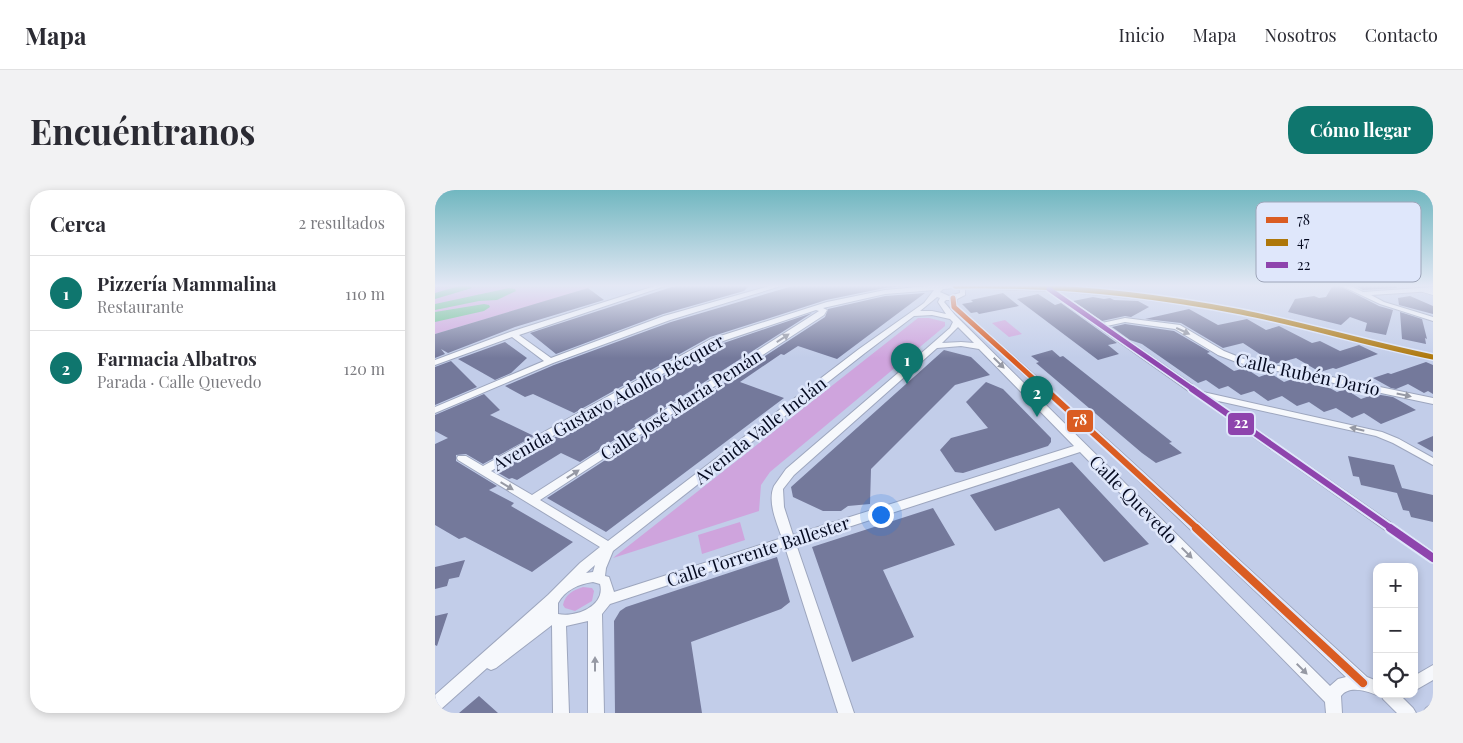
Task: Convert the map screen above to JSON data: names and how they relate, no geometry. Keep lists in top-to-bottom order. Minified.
{"streets":{"street":["Calle Rubén Darío","Avenida Gustavo Adolfo Bécquer","Calle José María Pemán","Avenida Valle Inclán","Calle Quevedo","Calle Torrente Ballester"]},"crossings":[["Avenida Valle Inclán","Calle Torrente Ballester"],["Calle Quevedo","Calle Torrente Ballester"]],"one_way":["Calle José María Pemán"],"lines":["transit line 78","transit line 47","transit line 22"],"legend":["78","47","22"],"page":{"header":"Mapa","nav":["Inicio","Mapa","Nosotros","Contacto"],"buttons":"Cómo llegar","title":"Encuéntranos","heading":["Cerca","2 resultados"],"list":[{"mark":"1","name":"Pizzería Mammalina","note":"Restaurante","value":"110 m"},{"mark":"2","name":"Farmacia Albatros","note":"Parada · Calle Quevedo","value":"120 m"}],"pins":["1","2"],"map_buttons":["+","−"]}}
